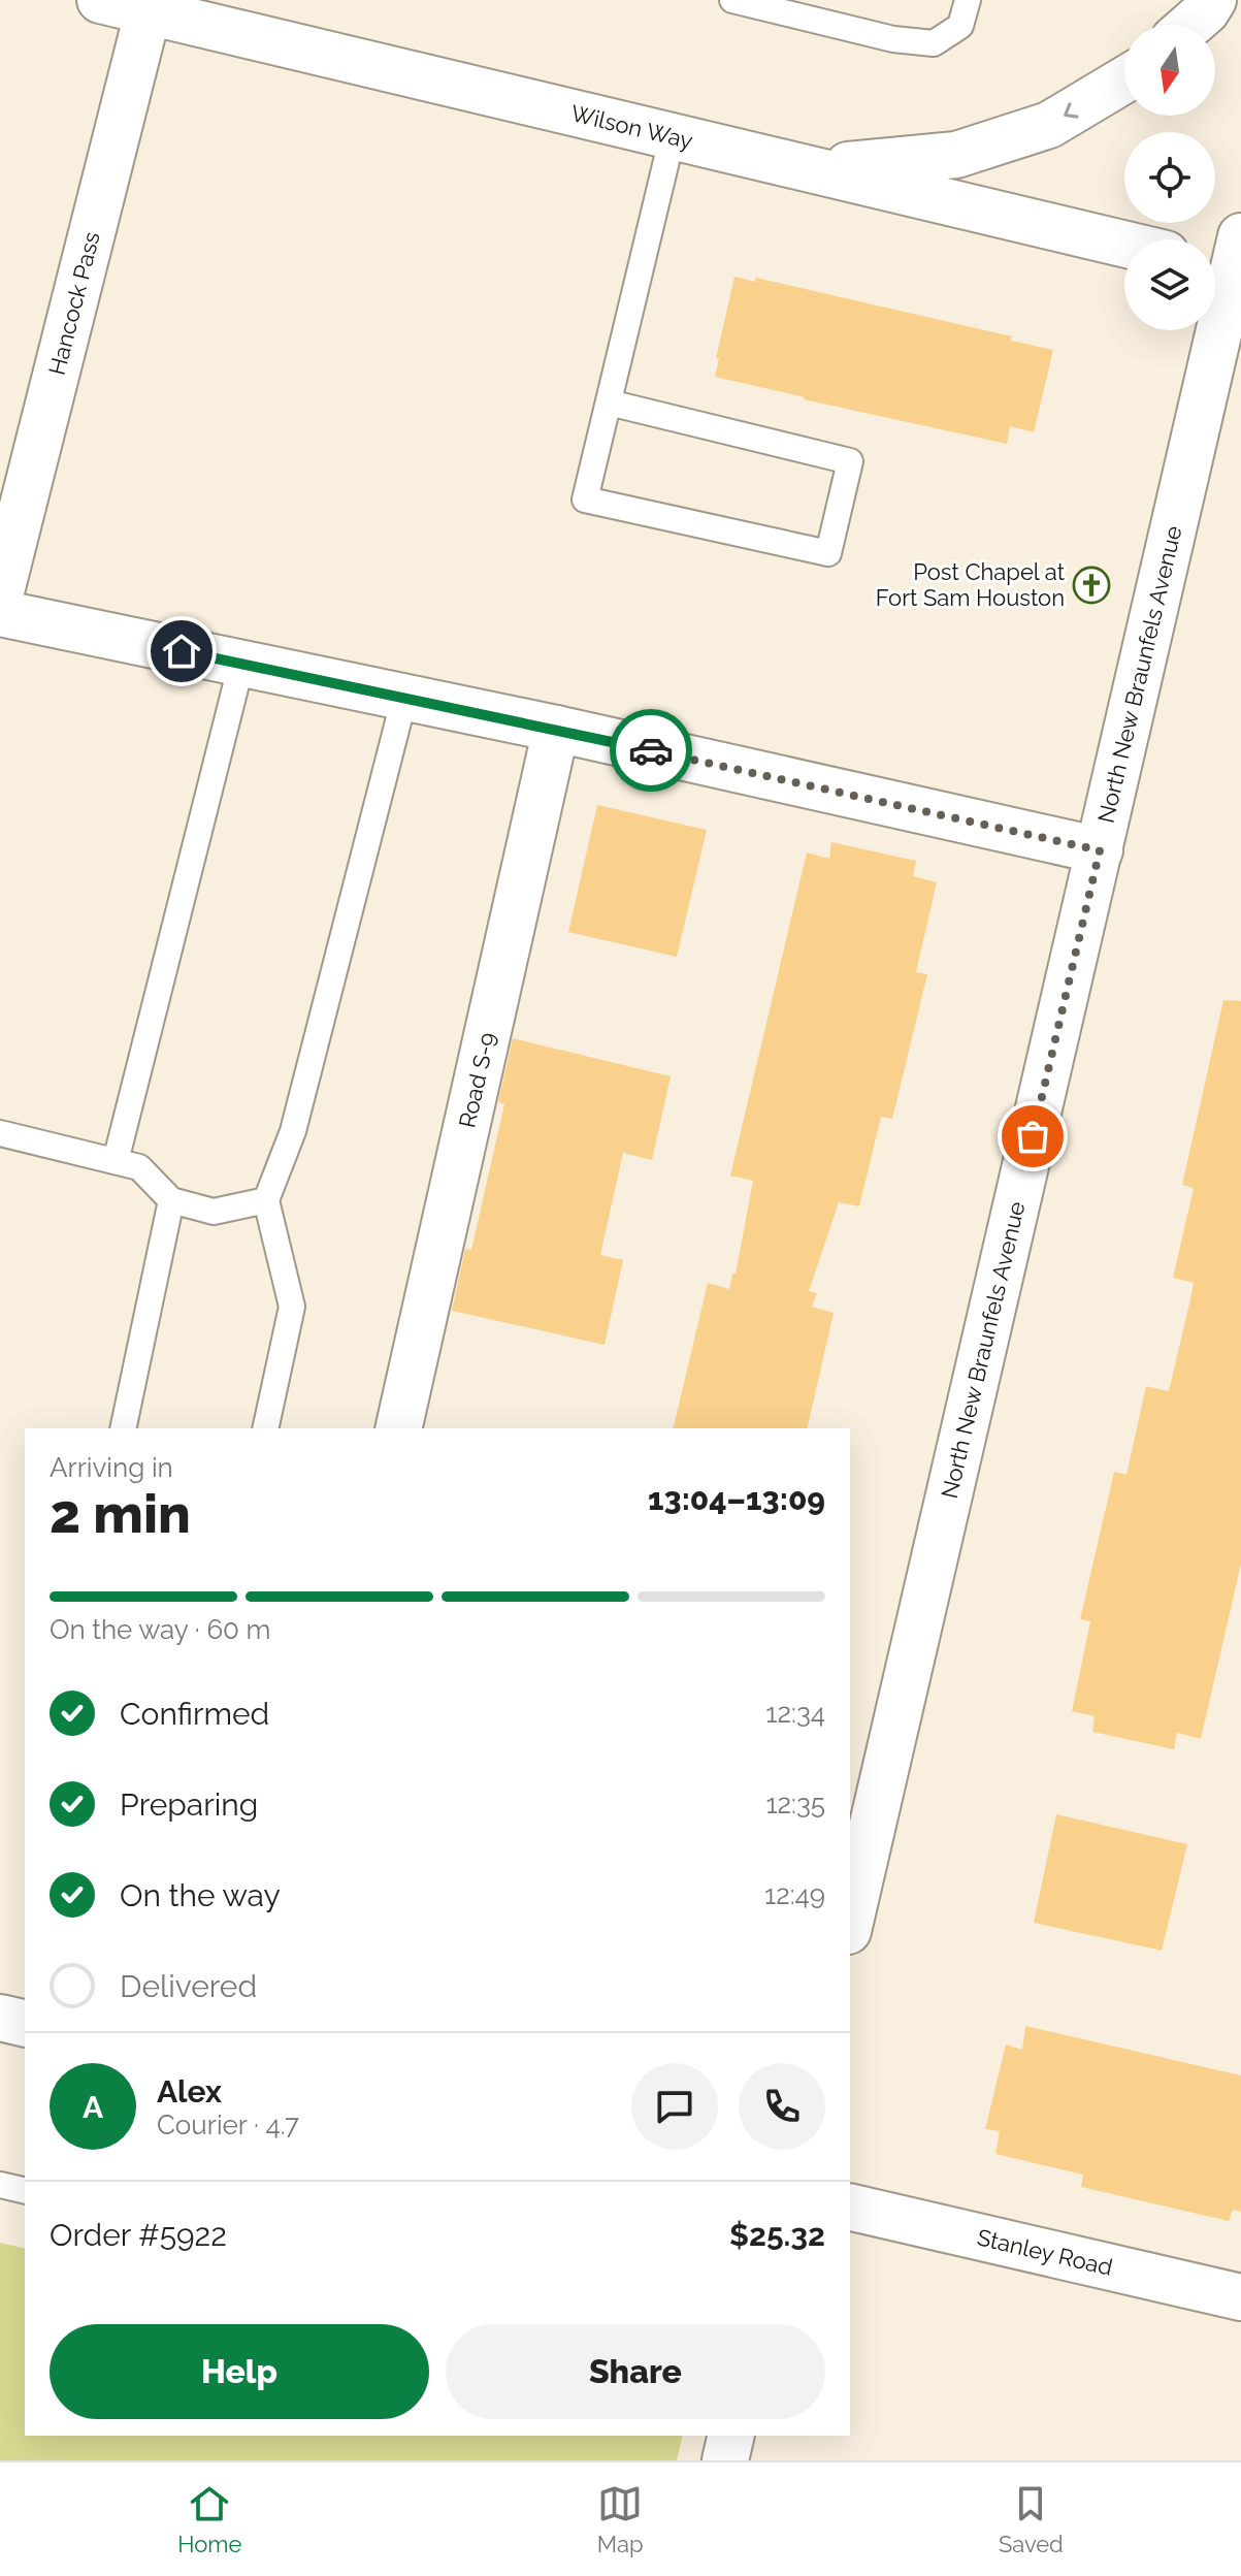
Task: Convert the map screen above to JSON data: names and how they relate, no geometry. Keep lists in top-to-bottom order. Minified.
{"streets":{"street":["Wilson Way","Hancock Pass","North New Braunfels Avenue","Road S-9","Stanley Road"]},"crossings":[["Wilson Way","Hancock Pass"]],"places":{"church":["Post Chapel at Fort Sam Houston"]},"north":"bottom","page":{"heading":["2 min","Arriving in","13:04–13:09"],"panel":["Alex","Courier · 4.7","Order #5922","$25.32"],"bar":"On the way · 60 m","list":[["Confirmed","12:34"],["Preparing","12:35"],["On the way","12:49"],"Delivered"],"round":"A","buttons":["Help","Share"],"tabs":["Home","Map","Saved"]}}
